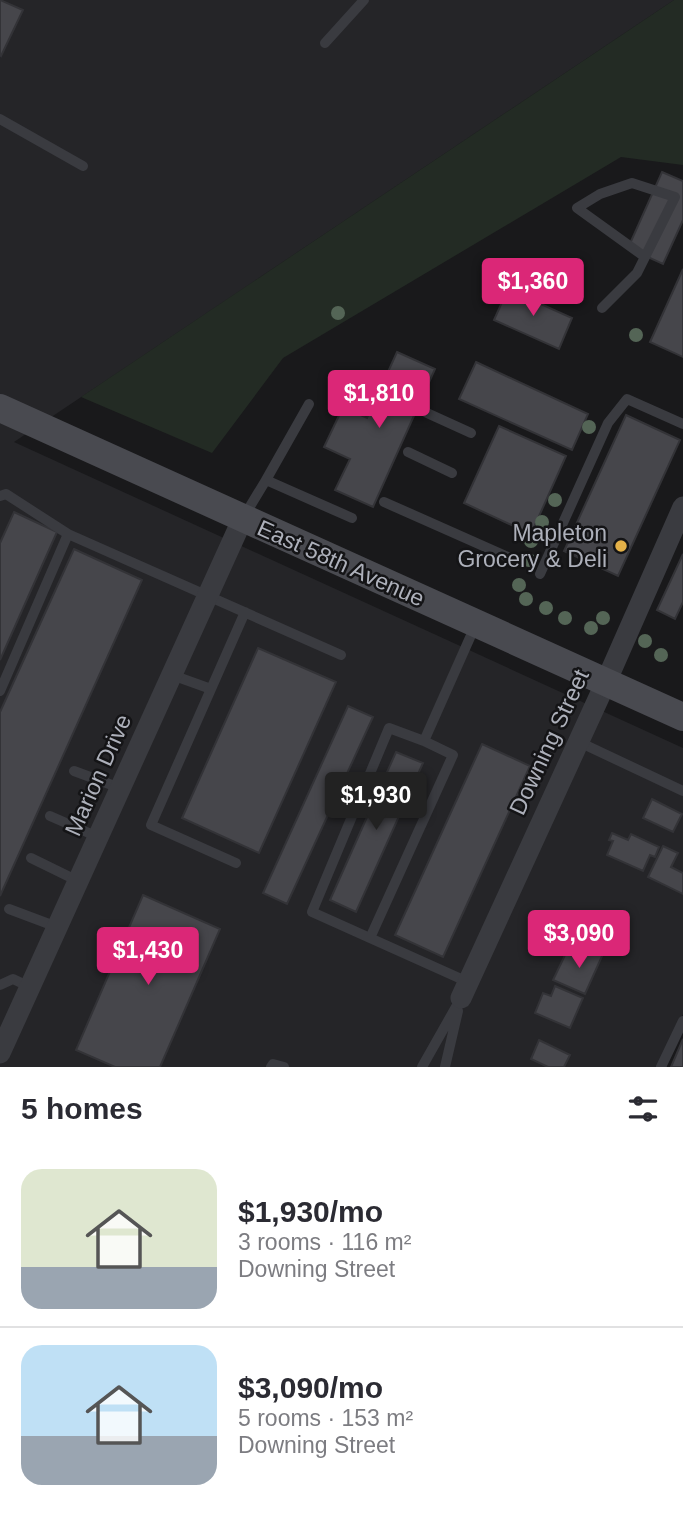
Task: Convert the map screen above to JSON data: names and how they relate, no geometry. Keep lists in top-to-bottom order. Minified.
{"streets":{"main road":["East 58th Avenue"],"street":["Downing Street","Marion Drive"]},"crossings":[["East 58th Avenue","Downing Street"],["East 58th Avenue","Marion Drive"]],"places":["Mapleton Grocery & Deli"],"page":{"price":["$1,360","$1,810","$1,930","$3,090","$1,430"],"heading":"5 homes","list":[{"name":"$1,930/mo","note":"3 rooms · 116 m² · Downing Street"},{"name":"$3,090/mo","note":"5 rooms · 153 m² · Downing Street"}]}}
